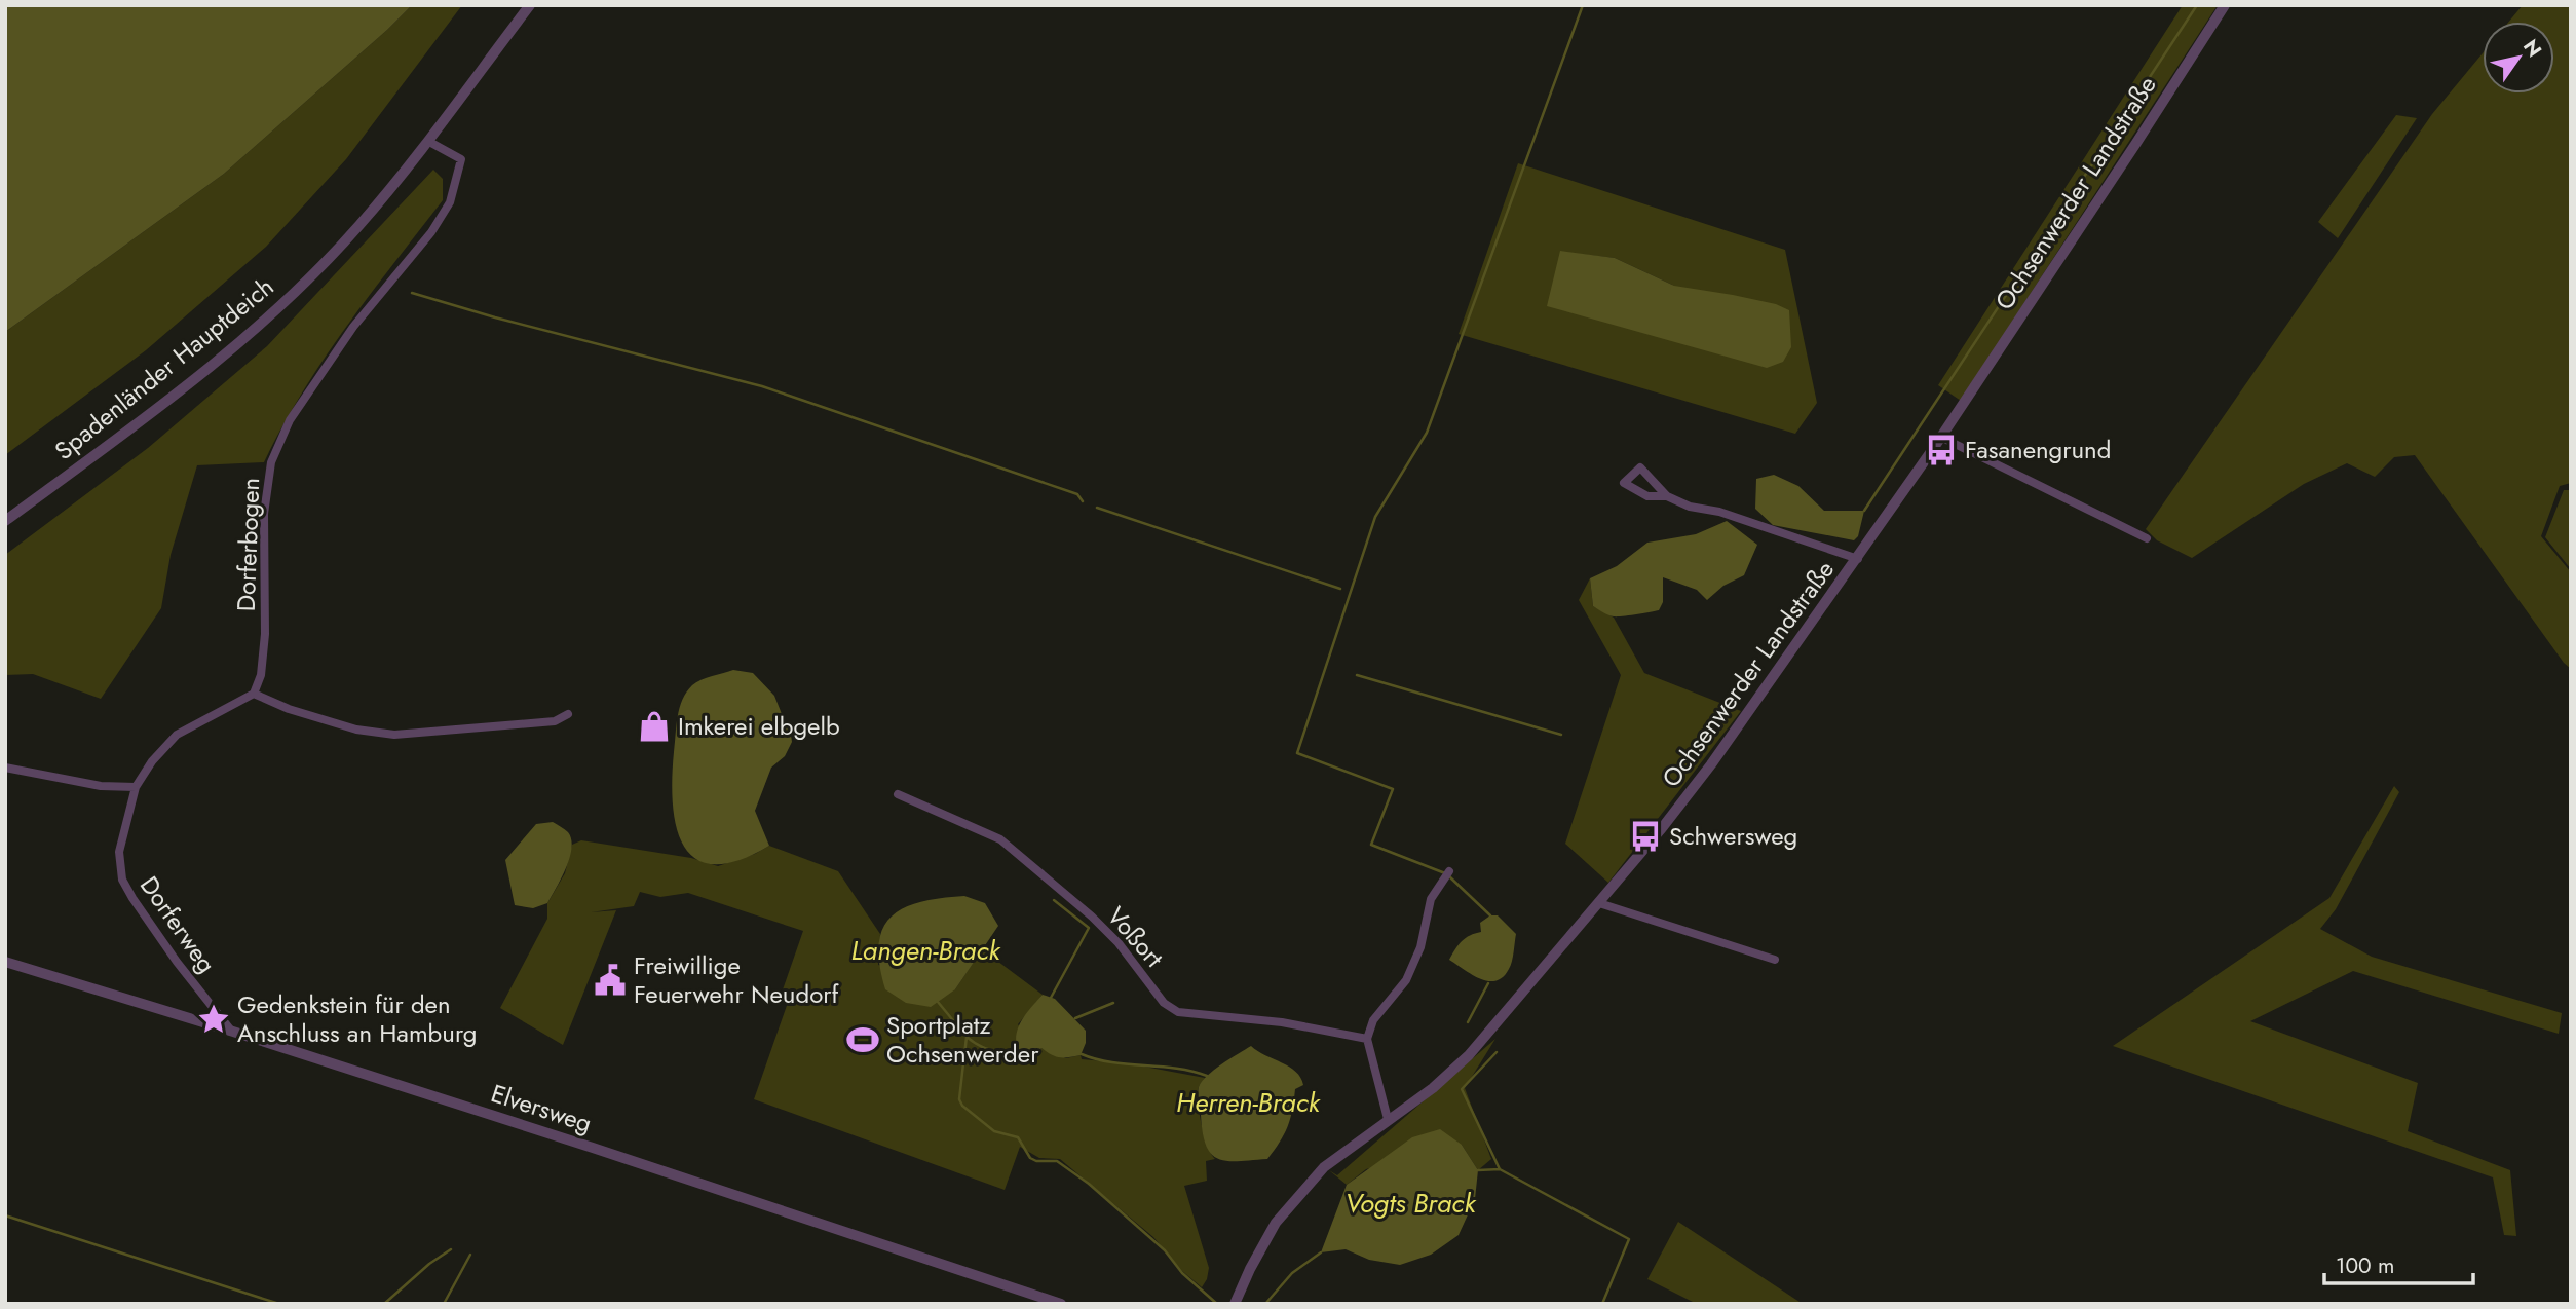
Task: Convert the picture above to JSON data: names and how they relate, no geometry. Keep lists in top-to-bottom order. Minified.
{"streets":{"street":["Ochsenwerder Landstraße","Spadenländer Hauptdeich","Dorferbogen","Dorferweg","Voßort","Elversweg"]},"crossings":[["Spadenländer Hauptdeich","Dorferbogen"],["Dorferweg","Elversweg"]],"water":["Langen-Brack","Herren-Brack","Vogts Brack"],"places":{"bus stop":["Fasanengrund","Schwersweg"],"shop":["Imkerei elbgelb"],"public building":["Freiwillige Feuerwehr Neudorf"],"place":["Gedenkstein für den Anschluss an Hamburg"],"sports":["Sportplatz Ochsenwerder"]},"scale_bar":"100 m","north":"top right"}
